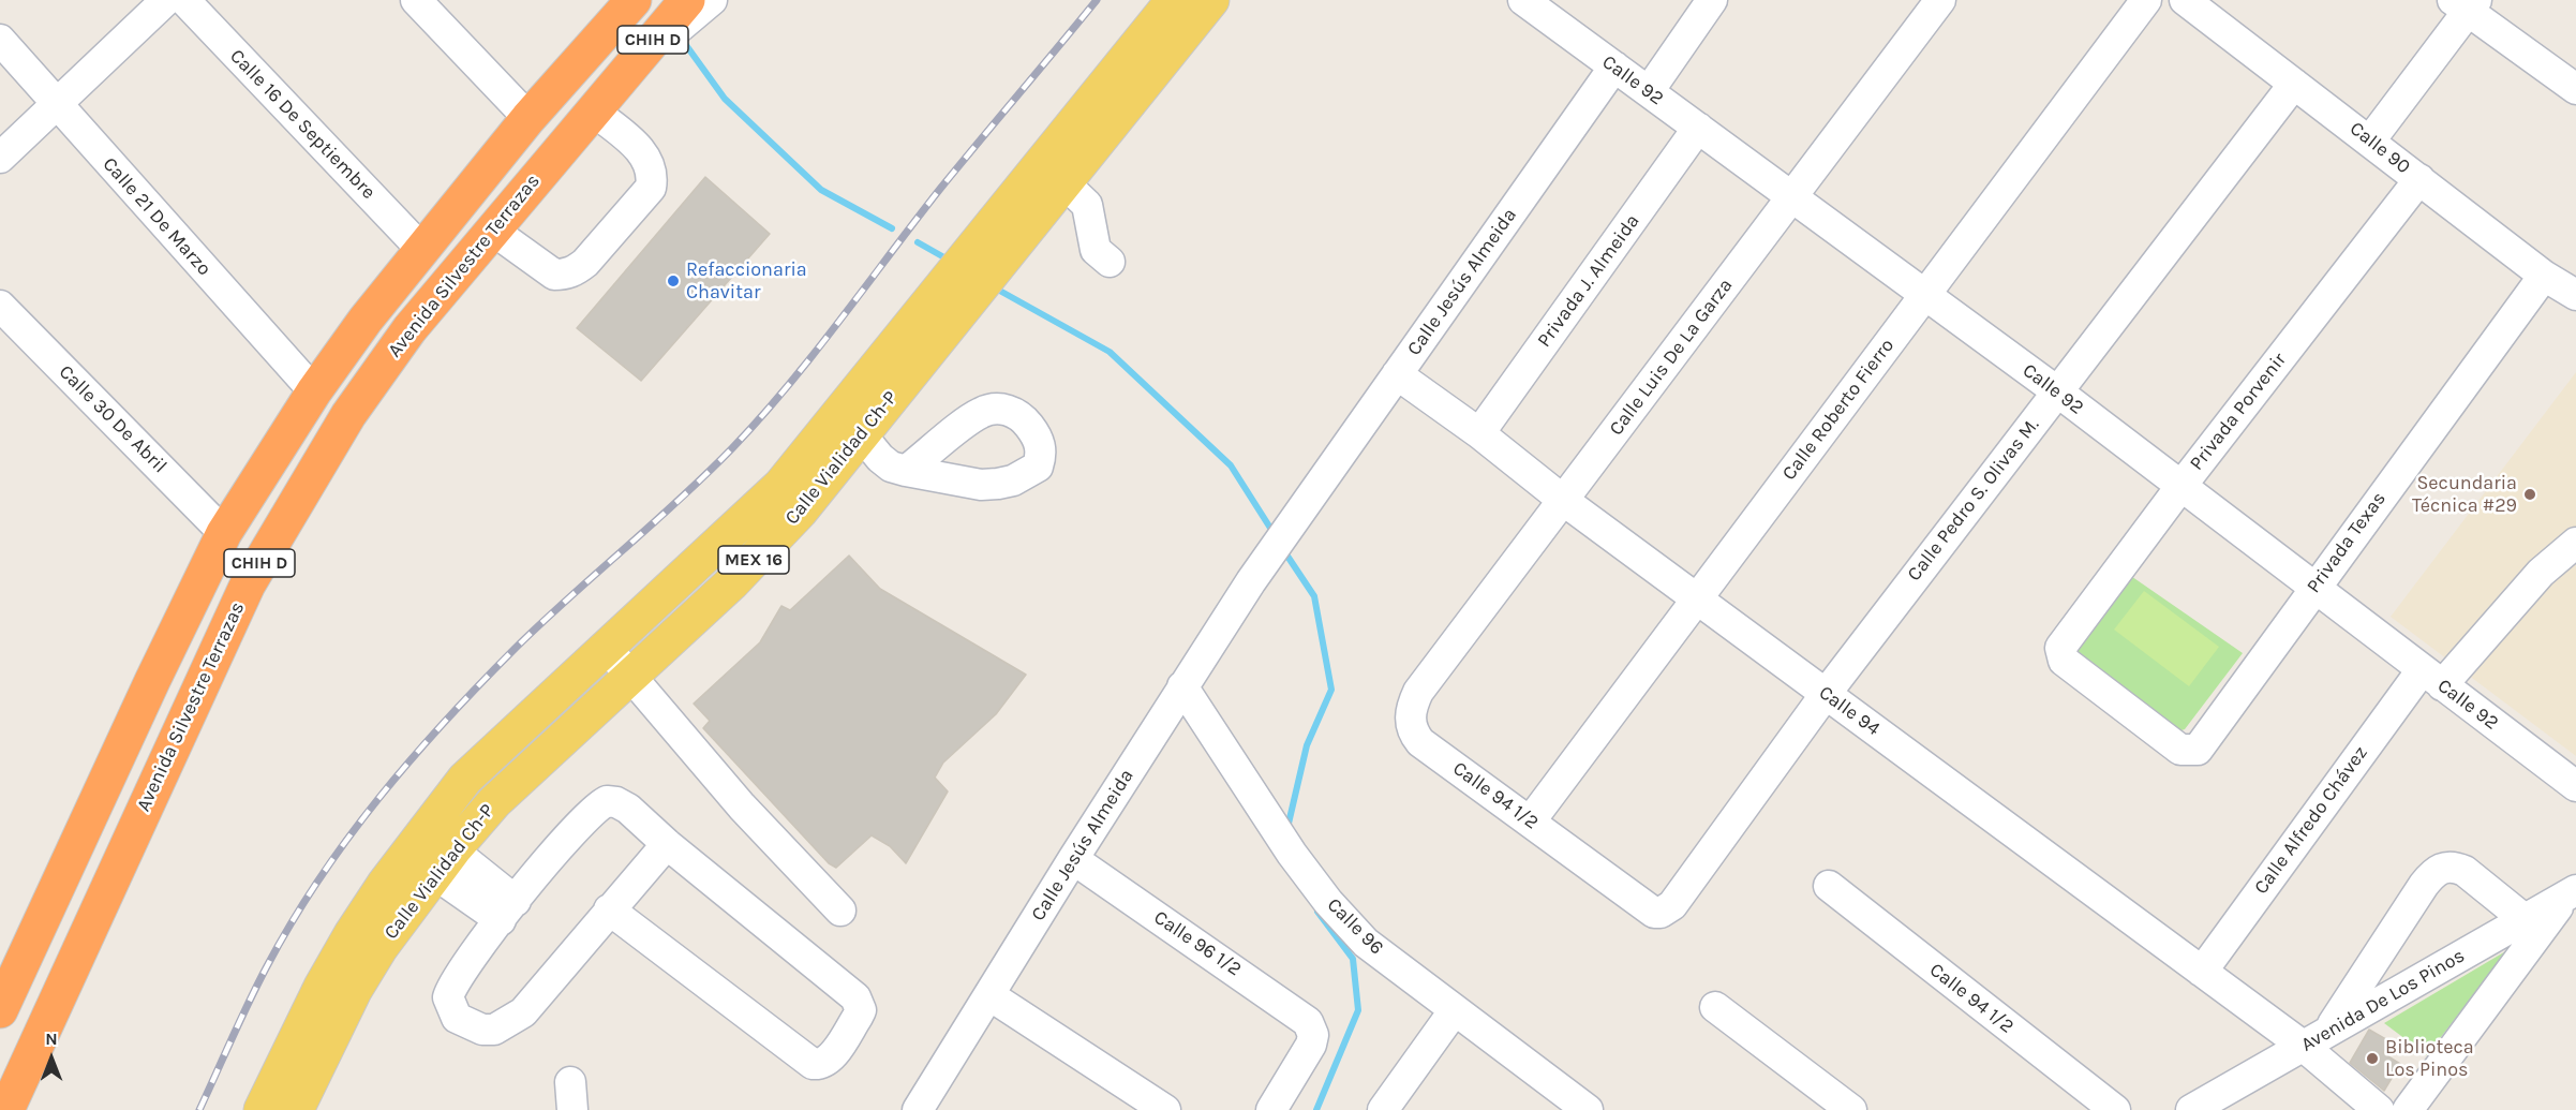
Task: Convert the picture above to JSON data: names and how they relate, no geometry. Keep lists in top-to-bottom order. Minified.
{"streets":{"highway":["CHIH D","Avenida Silvestre Terrazas"],"main road":["Calle Vialidad Ch-P","MEX 16"],"street":["Calle 92","Calle 16 De Septiembre","Calle 90","Calle 21 De Marzo","Privada J. Almeida","Calle Jesús Almeida","Calle Luis De La Garza","Calle Roberto Fierro","Privada Porvenir","Calle 30 De Abril","Calle Pedro S. Olivas M.","Privada Texas","Calle 94","Calle 94 1/2","Calle Alfredo Chávez","Calle 96","Calle 96 1/2","Avenida De Los Pinos"]},"crossings":[["CHIH D","Calle 16 De Septiembre"],["CHIH D","Calle 21 De Marzo"],["CHIH D","Avenida Silvestre Terrazas"],["CHIH D","Calle 30 De Abril"],["Calle 92","Privada J. Almeida"],["Calle 92","Calle Jesús Almeida"],["Calle 92","Calle Luis De La Garza"],["Calle 92","Calle Roberto Fierro"],["Calle 92","Privada Porvenir"],["Calle 92","Calle Pedro S. Olivas M."],["Calle 92","Privada Texas"],["Calle 92","Calle Alfredo Chávez"],["Calle 90","Privada Porvenir"],["Calle 90","Calle Pedro S. Olivas M."],["Calle 90","Privada Texas"],["Privada J. Almeida","Calle 94"],["Calle Jesús Almeida","Calle 94"],["Calle Jesús Almeida","Calle 96"],["Calle Jesús Almeida","Calle 96 1/2"],["Calle Luis De La Garza","Calle 94"],["Calle Luis De La Garza","Calle 94 1/2"],["Calle Roberto Fierro","Calle 94"],["Calle Roberto Fierro","Calle 94 1/2"],["Privada Porvenir","Privada Texas"],["Calle Pedro S. Olivas M.","Calle 94"],["Calle Pedro S. Olivas M.","Calle 94 1/2"],["Calle 94","Calle Alfredo Chávez"],["Calle 94","Avenida De Los Pinos"]],"places":["Refaccionaria Chavitar","Secundaria Técnica #29","Biblioteca Los Pinos"],"north":"top"}
